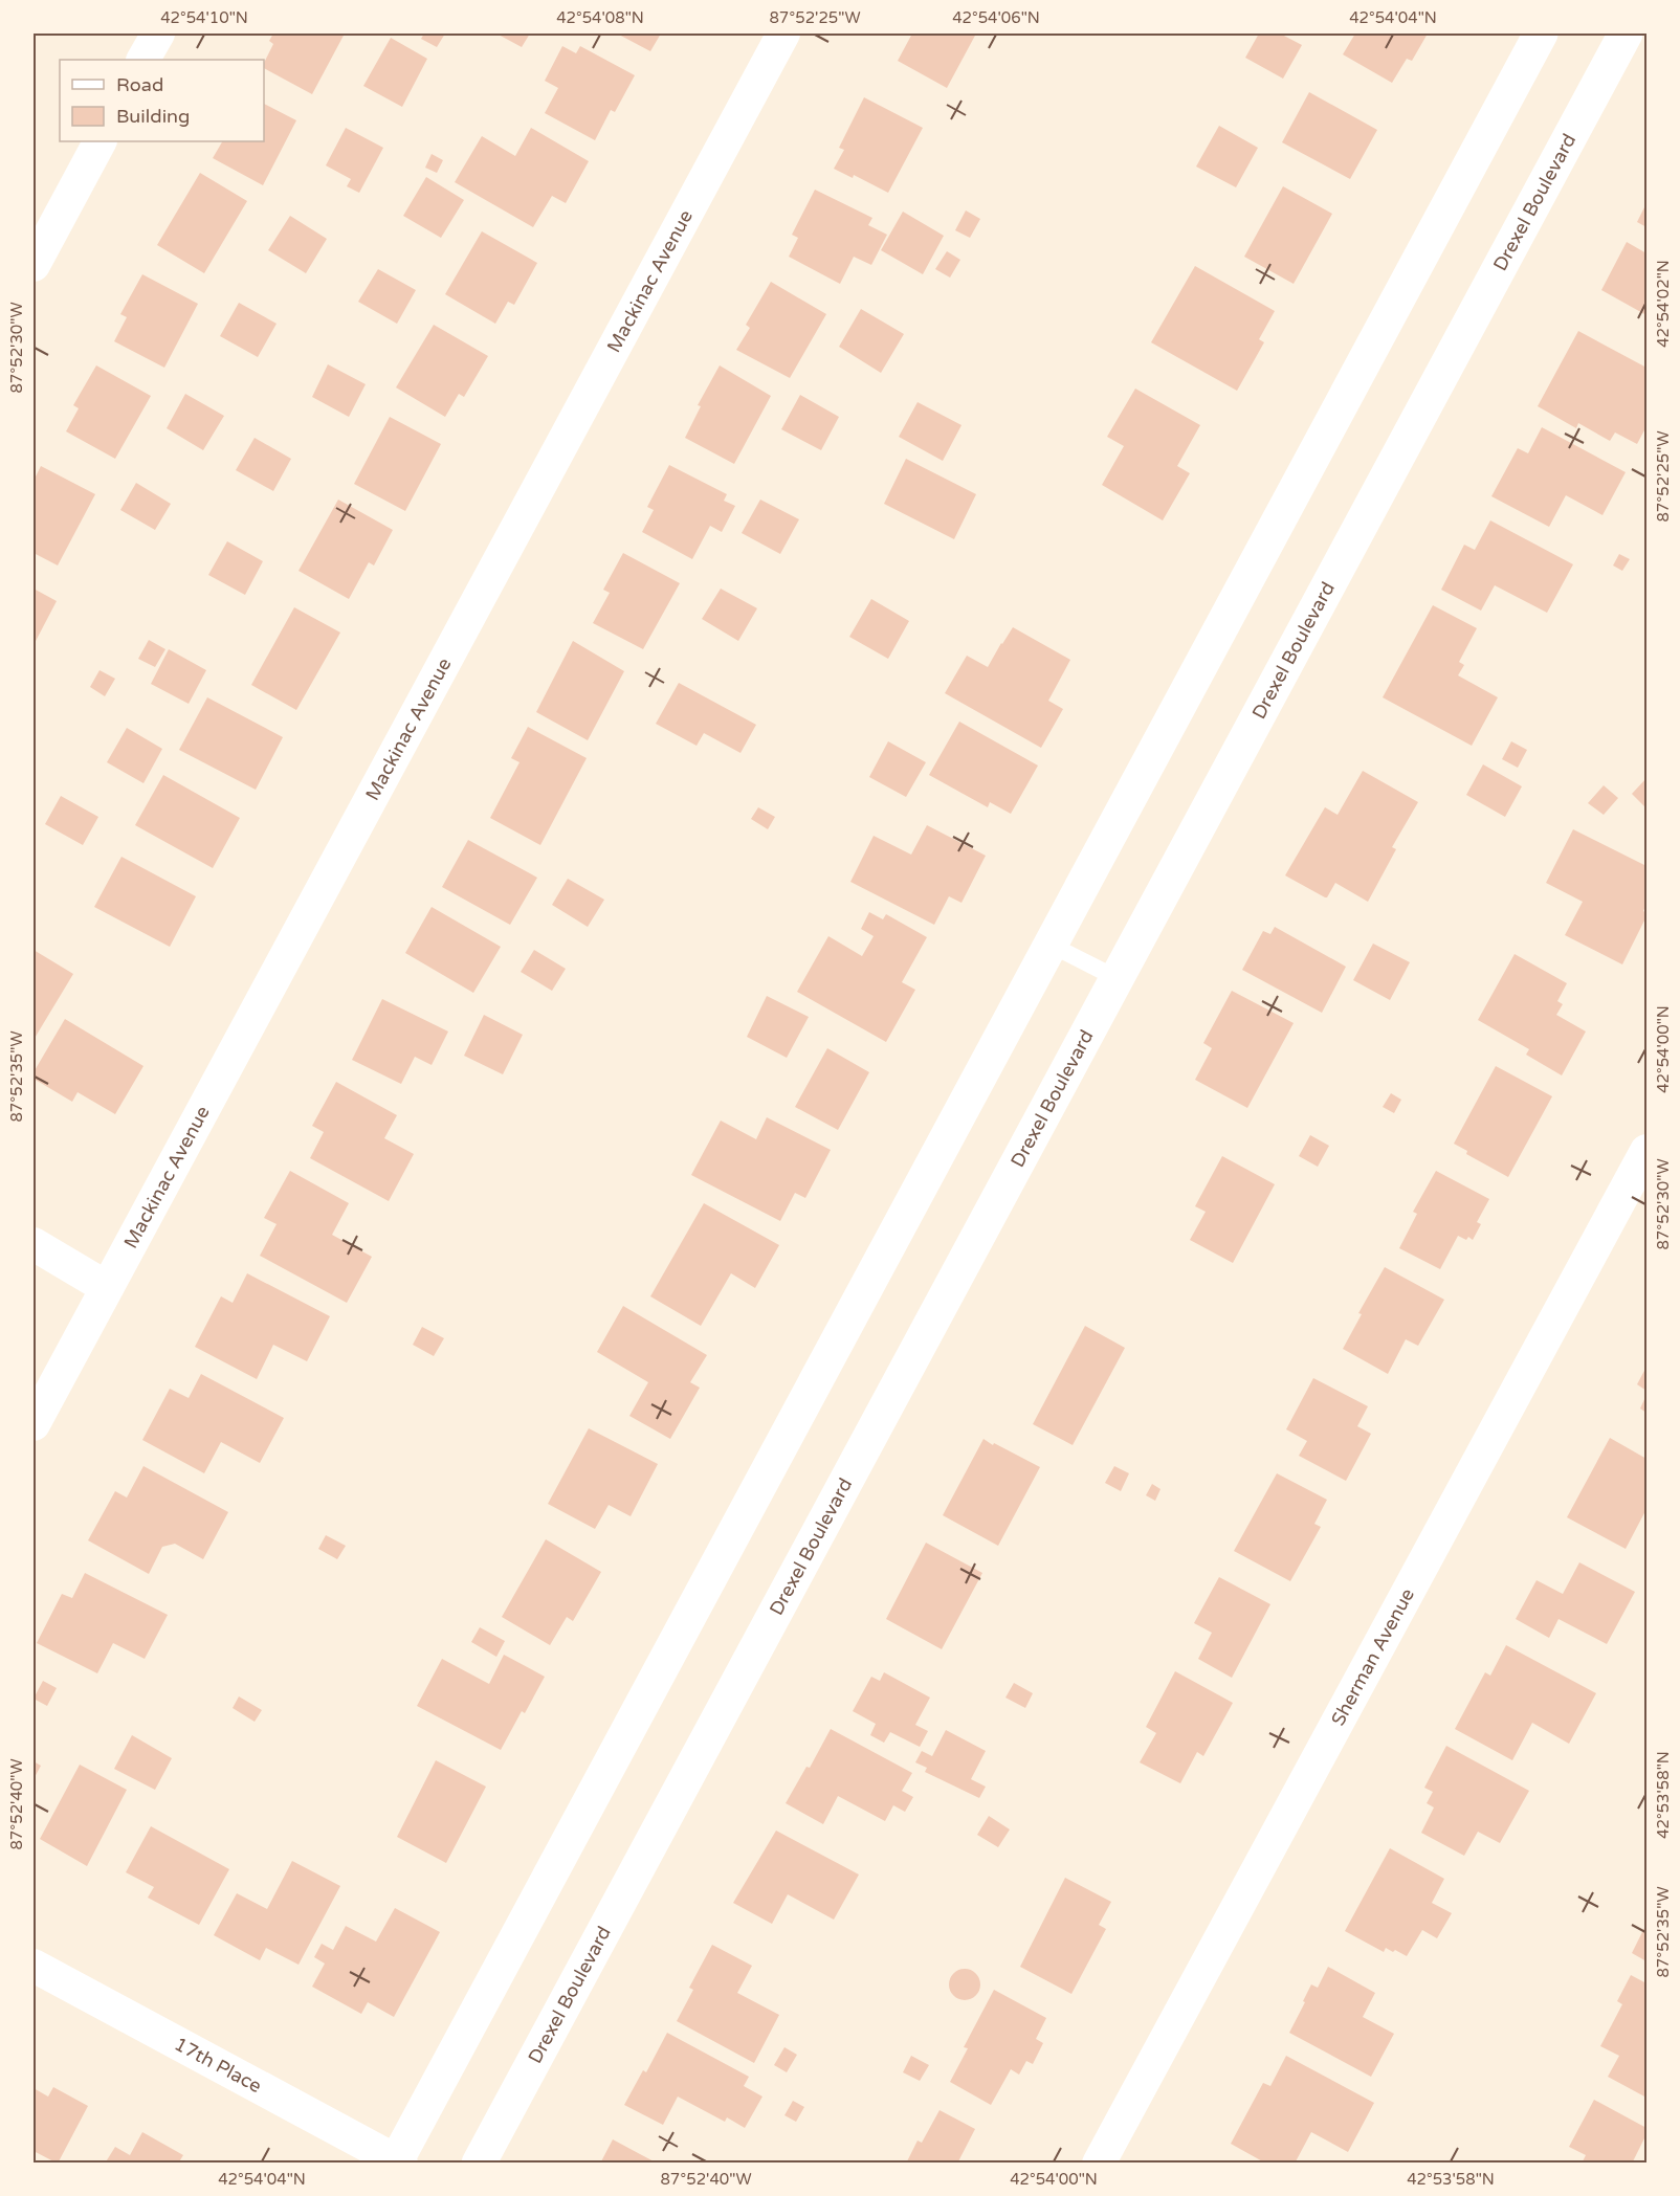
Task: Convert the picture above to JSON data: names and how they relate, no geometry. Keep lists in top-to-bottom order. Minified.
{"streets":{"street":["Drexel Boulevard","Mackinac Avenue","Sherman Avenue","17th Place"]},"legend":["Road","Building"],"coordinates":["42°54'10\"N","42°54'08\"N","87°52'25\"W","42°54'06\"N","42°54'04\"N","42°54'02\"N","87°52'30\"W","42°54'00\"N","87°52'35\"W","42°53'58\"N","87°52'40\"W"]}
